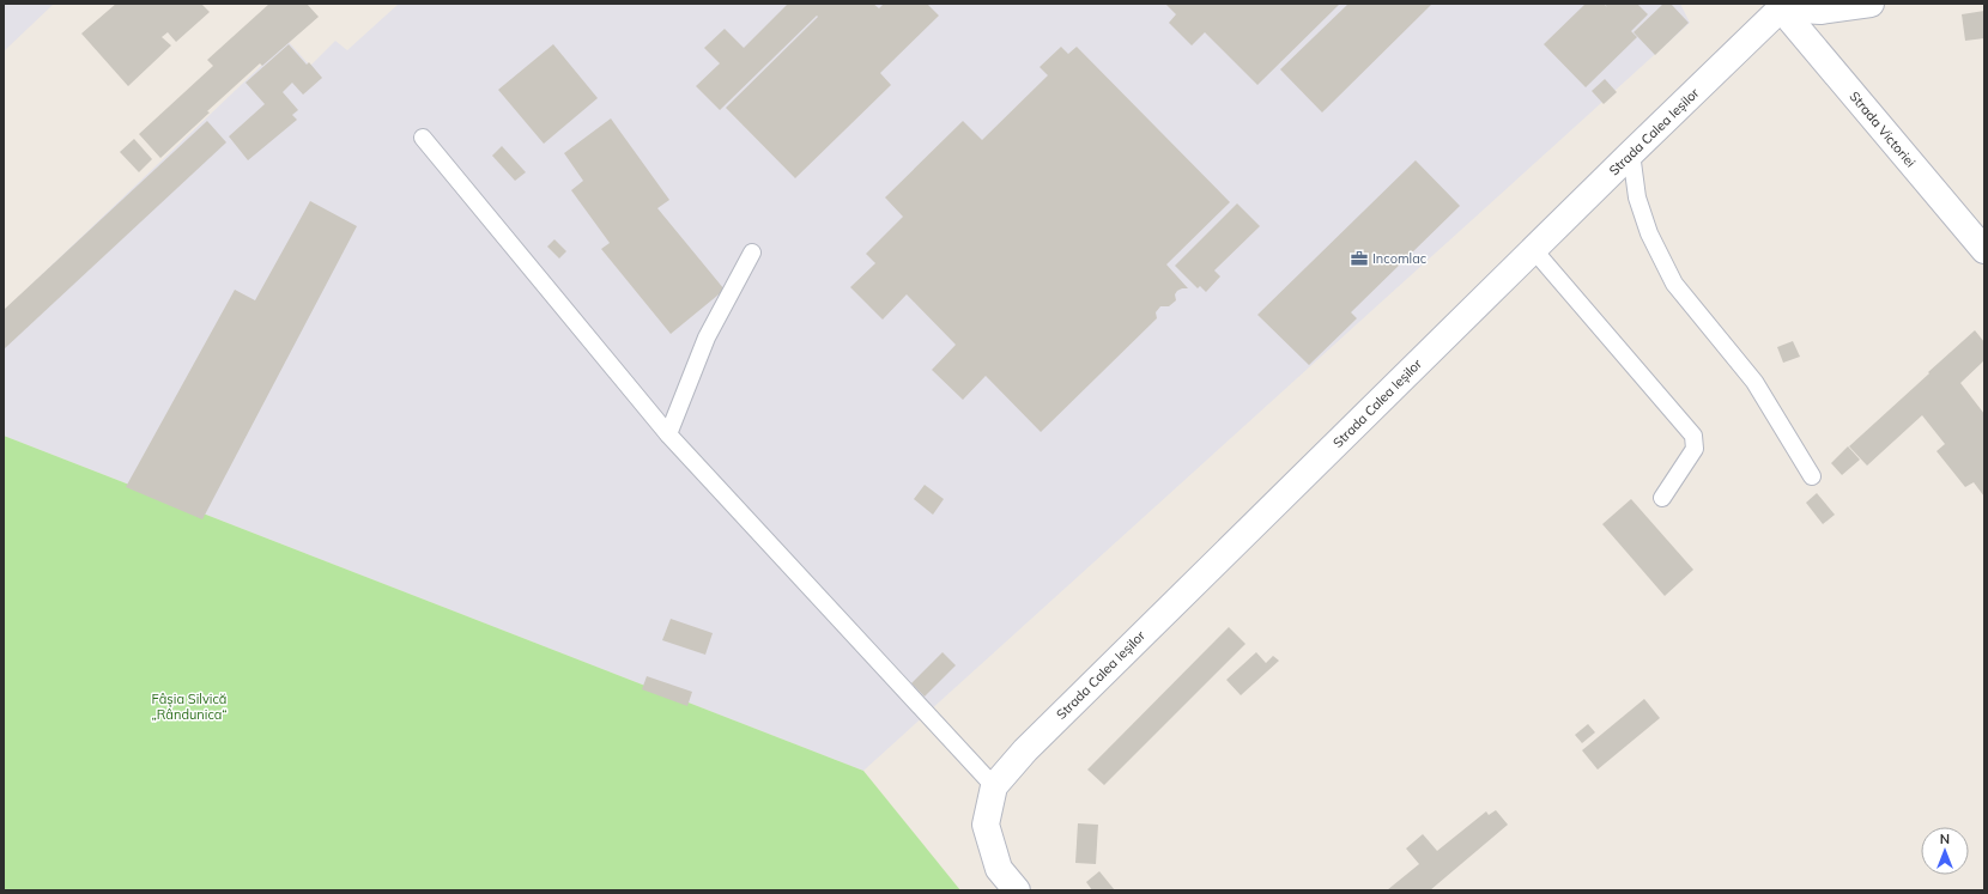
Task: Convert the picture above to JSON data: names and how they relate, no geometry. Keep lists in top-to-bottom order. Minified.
{"streets":{"street":["Strada Victoriei","Strada Calea Ieșilor"]},"crossings":[["Strada Victoriei","Strada Calea Ieșilor"]],"parks":["Fâşia Silvică „Rândunica“"],"places":{"office":["Incomlac"]},"north":"top"}
